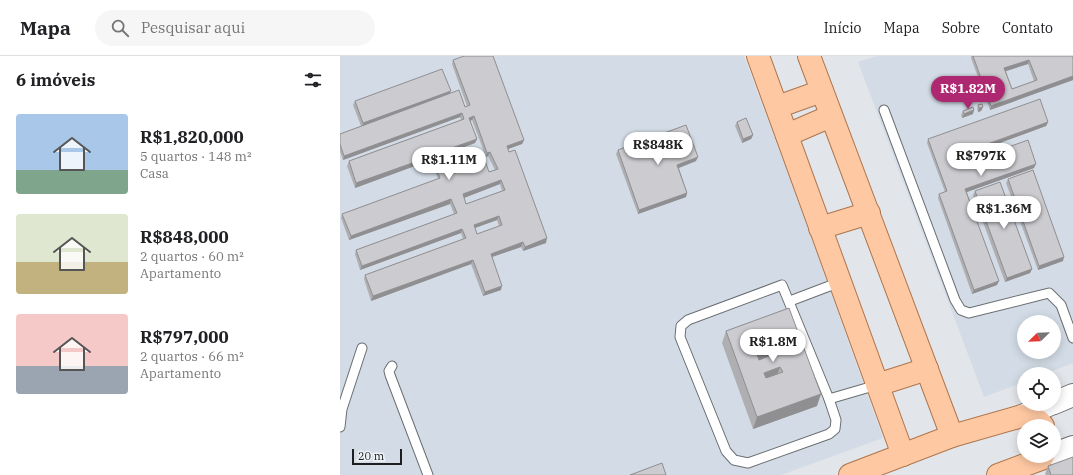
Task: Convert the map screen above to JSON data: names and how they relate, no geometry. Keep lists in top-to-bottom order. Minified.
{"scale_bar":"20 m","north":"bottom left","page":{"header":"Mapa","search":"Pesquisar aqui","nav":["Início","Mapa","Sobre","Contato"],"heading":"6 imóveis","price":["R$1.82M","R$848K","R$797K","R$1.11M","R$1.36M","R$1.8M"],"list":[{"name":"R$1,820,000","note":"5 quartos · 148 m² · Casa"},{"name":"R$848,000","note":"2 quartos · 60 m² · Apartamento"},{"name":"R$797,000","note":"2 quartos · 66 m² · Apartamento"}],"scale":"20 m"}}
